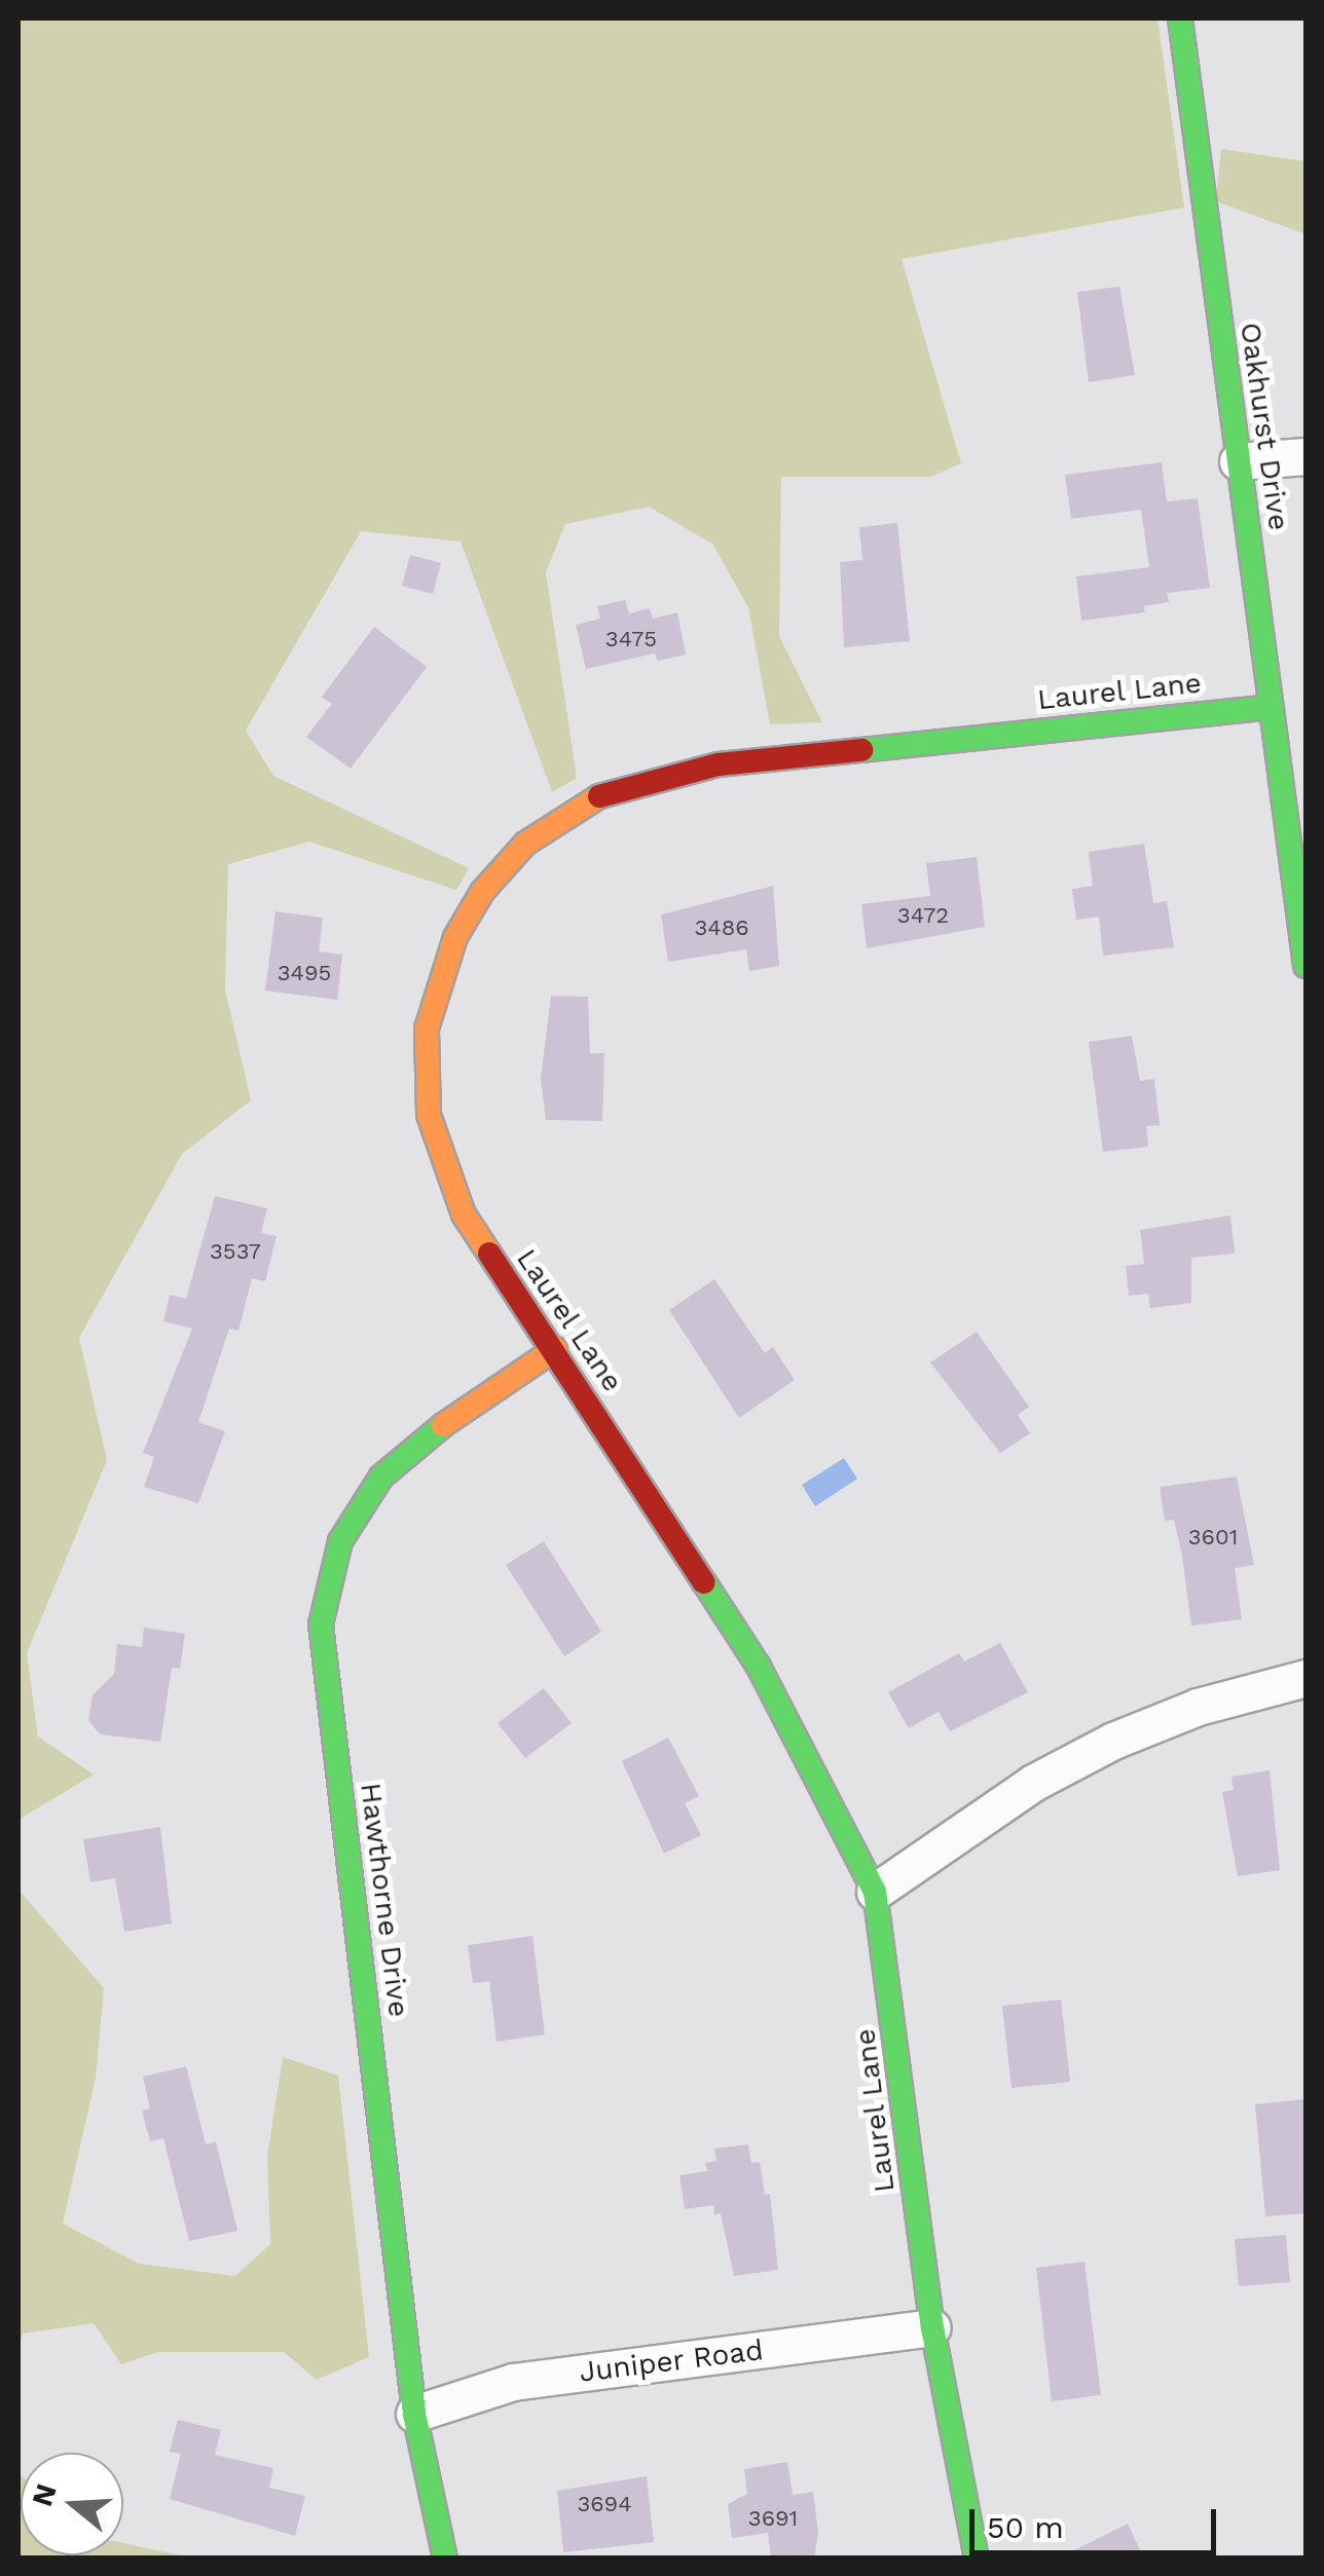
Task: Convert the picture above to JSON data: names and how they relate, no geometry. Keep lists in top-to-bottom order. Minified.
{"streets":{"street":["Oakhurst Drive","Laurel Lane","Hawthorne Drive","Juniper Road"]},"crossings":[["Oakhurst Drive","Laurel Lane"],["Laurel Lane","Hawthorne Drive"],["Laurel Lane","Juniper Road"],["Hawthorne Drive","Juniper Road"]],"house_numbers":["3475","3472","3486","3495","3537","3601","3694","3691"],"scale_bar":"50 m","north":"left"}
